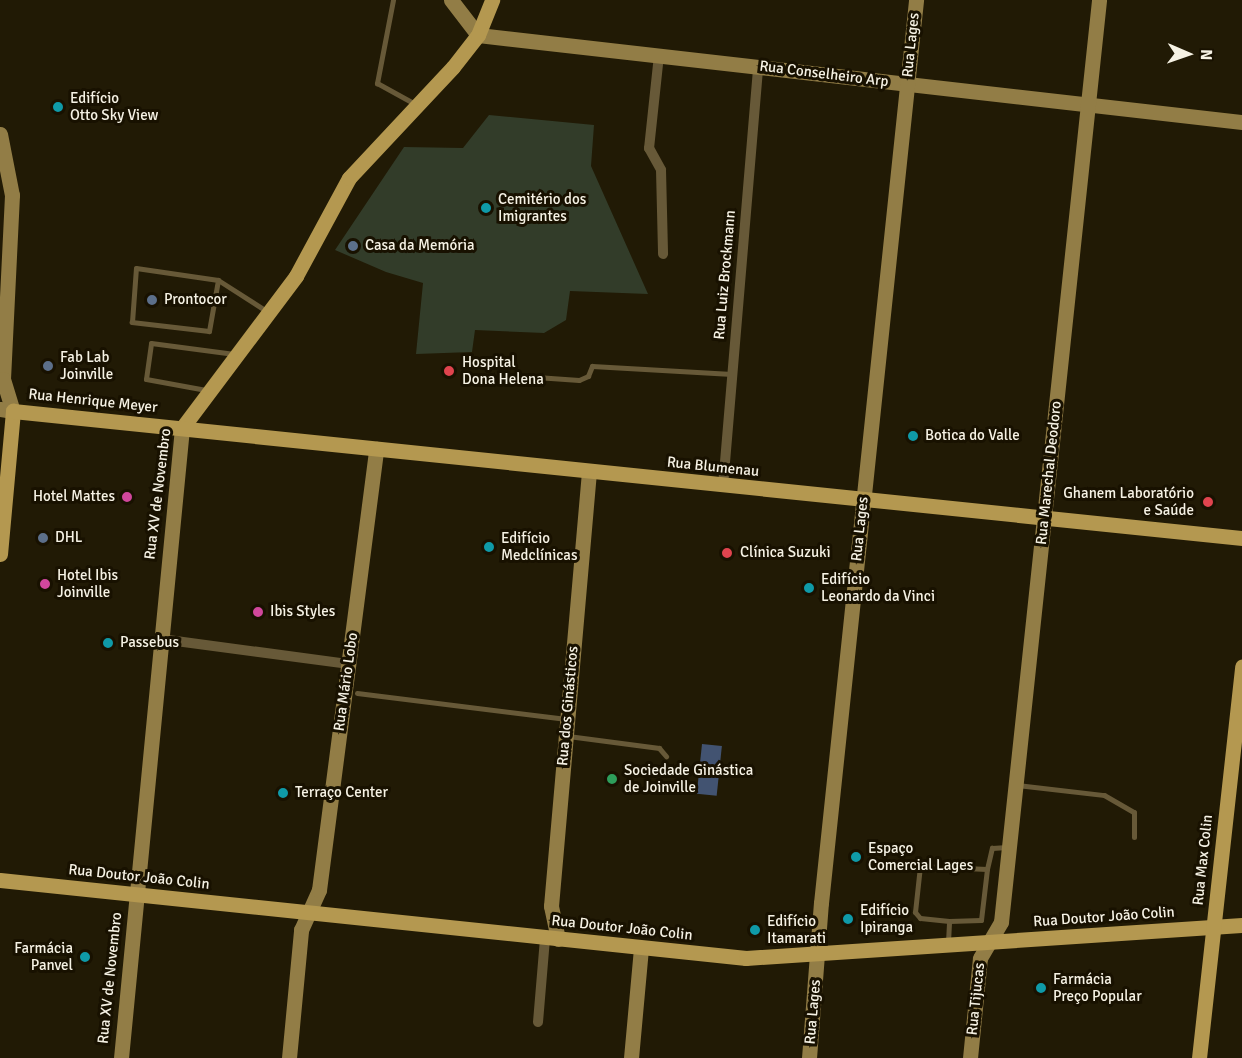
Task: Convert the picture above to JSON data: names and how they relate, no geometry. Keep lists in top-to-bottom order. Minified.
{"streets":{"main road":["Rua Lages","Rua Conselheiro Arp","Rua Henrique Meyer","Rua Blumenau","Rua Marechal Deodoro","Rua XV de Novembro","Rua Mário Lobo","Rua dos Ginásticos","Rua Max Colin","Rua Doutor João Colin","Rua Tijucas"],"street":["Rua Luiz Brockmann"]},"crossings":[["Rua Lages","Rua Conselheiro Arp"],["Rua Lages","Rua Blumenau"],["Rua Lages","Rua Doutor João Colin"],["Rua Conselheiro Arp","Rua Luiz Brockmann"],["Rua Conselheiro Arp","Rua Marechal Deodoro"],["Rua Conselheiro Arp","Rua XV de Novembro"],["Rua Luiz Brockmann","Rua Blumenau"],["Rua Henrique Meyer","Rua Blumenau"],["Rua Henrique Meyer","Rua XV de Novembro"],["Rua Blumenau","Rua Marechal Deodoro"],["Rua Blumenau","Rua XV de Novembro"],["Rua Blumenau","Rua Mário Lobo"],["Rua Blumenau","Rua dos Ginásticos"],["Rua Marechal Deodoro","Rua Doutor João Colin"],["Rua Marechal Deodoro","Rua Tijucas"],["Rua XV de Novembro","Rua Doutor João Colin"],["Rua Mário Lobo","Rua Doutor João Colin"],["Rua dos Ginásticos","Rua Doutor João Colin"],["Rua Max Colin","Rua Doutor João Colin"],["Rua Doutor João Colin","Rua Tijucas"]],"places":["Edifício Otto Sky View","Cemitério dos Imigrantes","Casa da Memória","Prontocor","Fab Lab Joinville","Hospital Dona Helena","Botica do Valle","Hotel Mattes","Ghanem Laboratório e Saúde","DHL","Edifício Medclínicas","Clínica Suzuki","Hotel Ibis Joinville","Edifício Leonardo da Vinci","Ibis Styles","Passebus","Sociedade Ginástica de Joinville","Terraço Center","Espaço Comercial Lages","Edifício Ipiranga","Edifício Itamarati","Farmácia Panvel","Farmácia Preço Popular"],"north":"right"}
